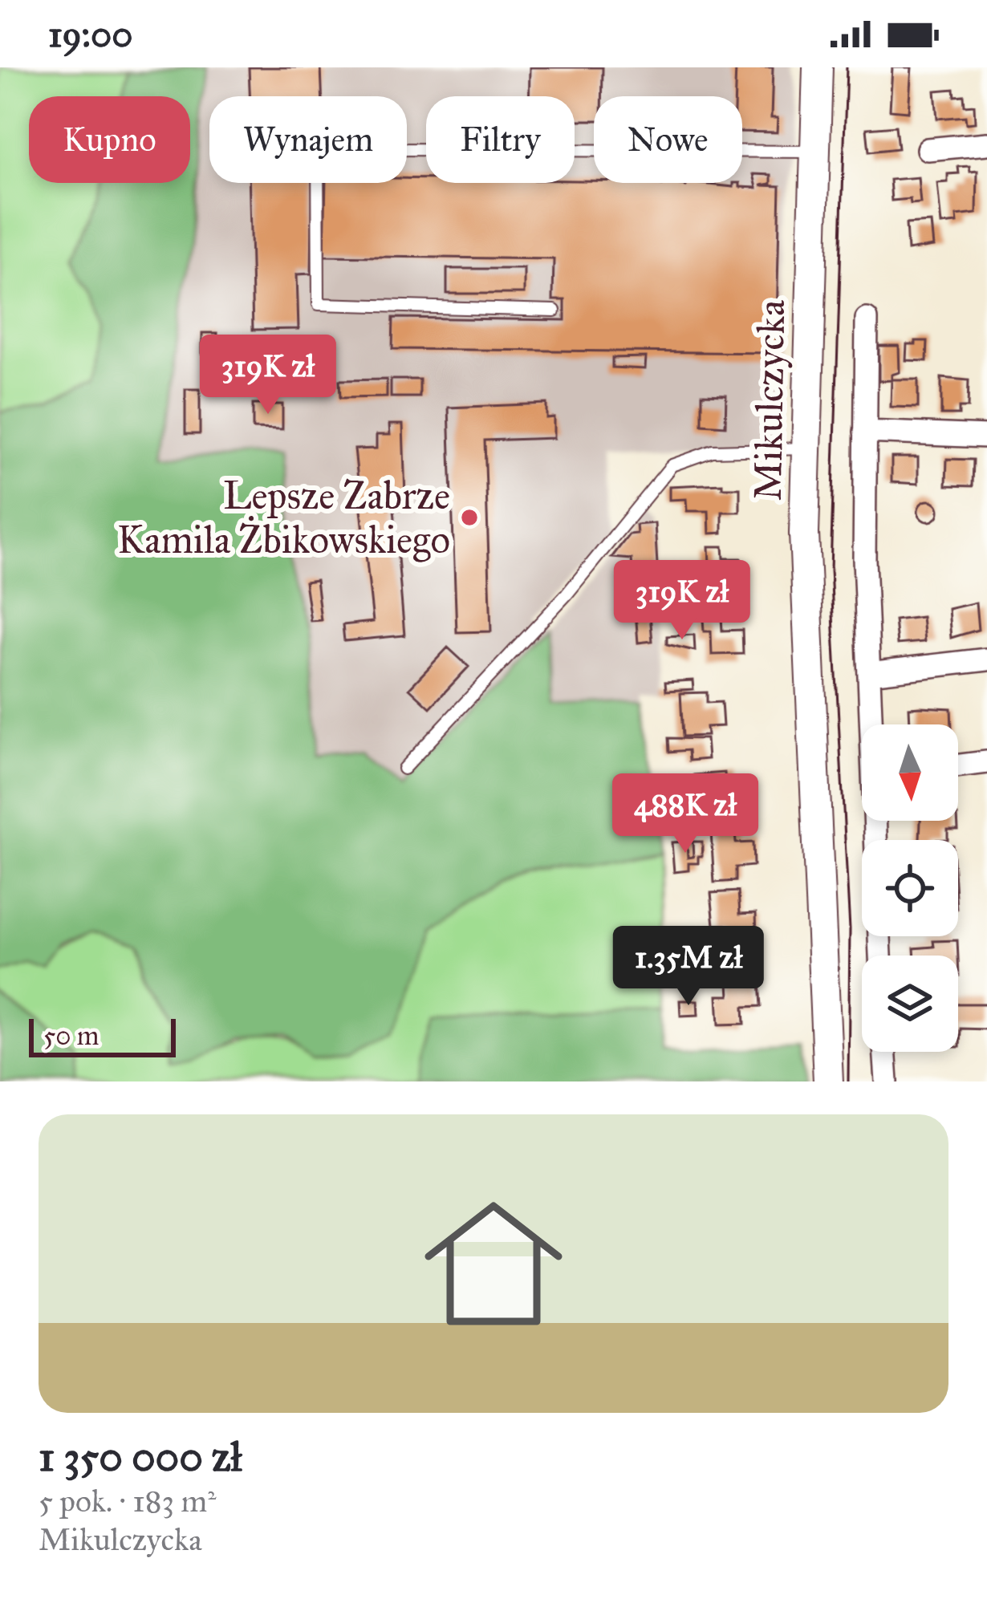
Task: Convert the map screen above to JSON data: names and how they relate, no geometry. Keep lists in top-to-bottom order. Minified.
{"streets":{"main road":["Mikulczycka"]},"places":["Lepsze Zabrze Kamila Żbikowskiego"],"scale_bar":"50 m","north":"bottom","page":{"status":"19:00","chip":["Kupno","Wynajem","Filtry","Nowe"],"price":["319K zł","319K zł","488K zł","1.35M zł"],"scale":"50 m","list":[{"name":"1 350 000 zł","note":"5 pok. · 183 m² · Mikulczycka"}]}}
